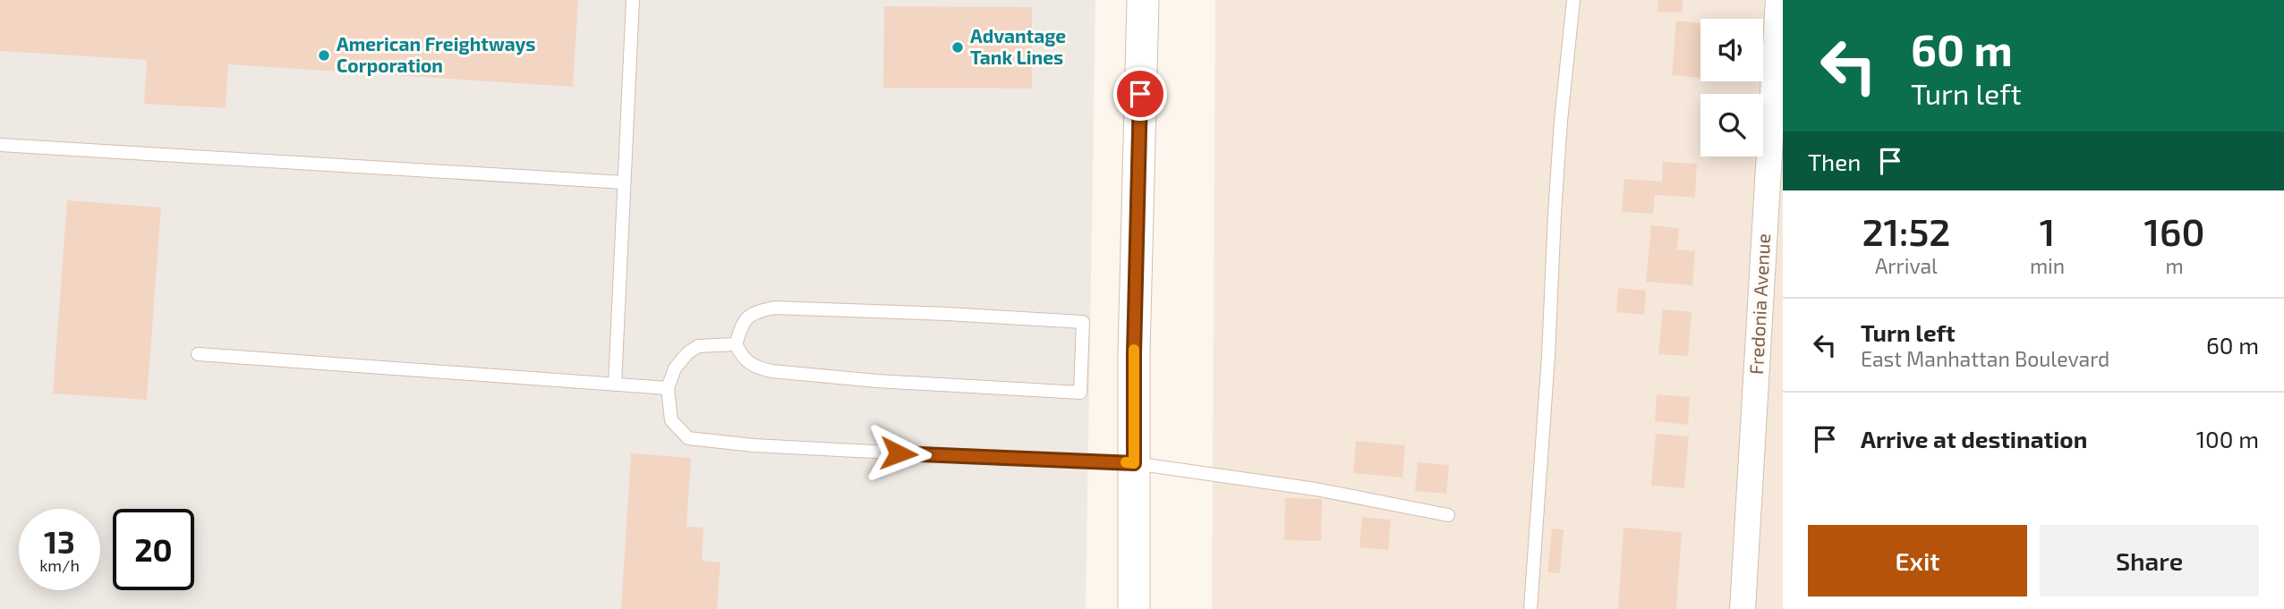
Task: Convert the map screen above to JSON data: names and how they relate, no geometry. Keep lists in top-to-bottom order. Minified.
{"streets":{"street":["Fredonia Avenue"]},"places":["Advantage Tank Lines","American Freightways Corporation"],"page":{"turn":["60 m","Turn left"],"then":"Then","eta":["21:52","Arrival","1","min","160","m"],"list":[{"name":"Turn left","note":"East Manhattan Boulevard","value":"60 m"},{"name":"Arrive at destination","value":"100 m"}],"speed":"13 km/h","limit":"20","buttons":["Exit","Share"]}}
